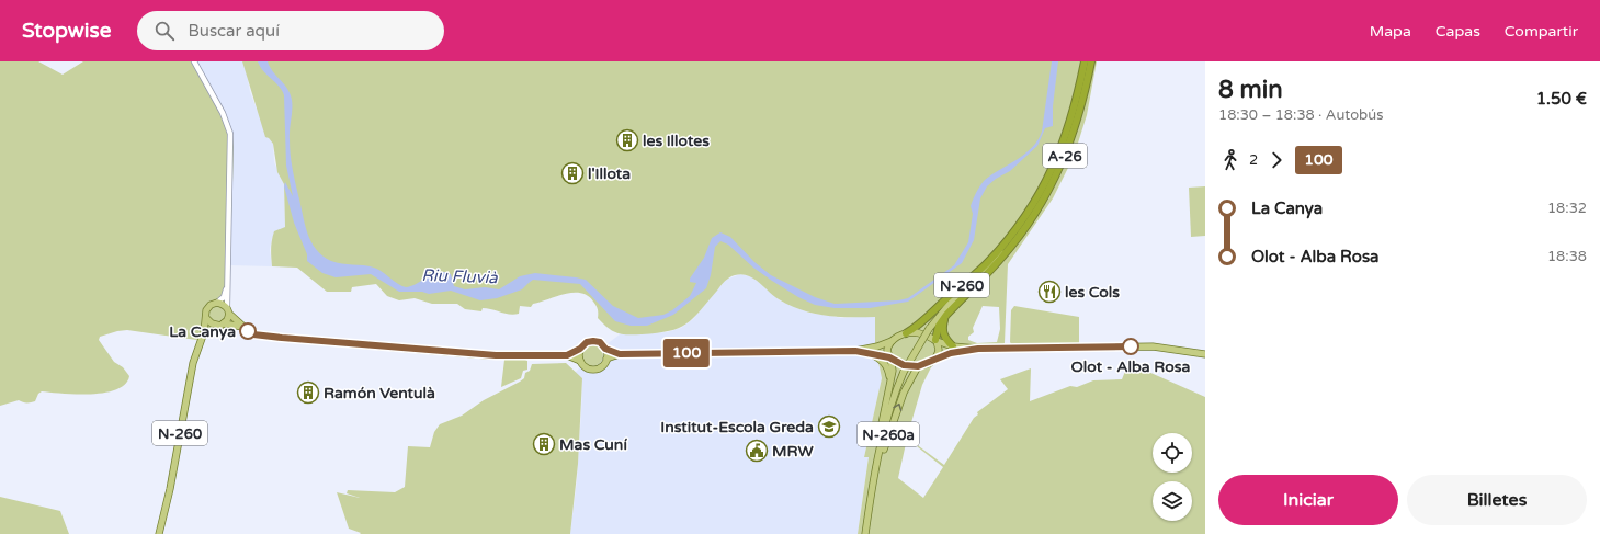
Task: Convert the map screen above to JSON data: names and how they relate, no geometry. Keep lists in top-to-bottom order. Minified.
{"streets":{"highway":["A-26","N-260"],"main road":["N-260a"]},"crossings":[["A-26","N-260"],["A-26","N-260a"],["N-260","N-260a"]],"water":["Riu Fluvià"],"places":{"building":["les Illotes","l'Illota","Ramón Ventulà","Mas Cuní"],"restaurant":["les Cols"],"other":["La Canya","Olot - Alba Rosa"],"school or university":["Institut-Escola Greda"],"public building":["MRW"]},"lines":["bus line 100"],"page":{"header":"Stopwise","search":"Buscar aquí","nav":["Mapa","Capas","Compartir"],"on_map":"100","heading":["8 min","18:30 – 18:38 · Autobús","1.50 €"],"legs":["2","100"],"list":[{"name":"La Canya","value":"18:32"},{"name":"Olot - Alba Rosa","value":"18:38"}],"buttons":["Iniciar","Billetes"]}}
